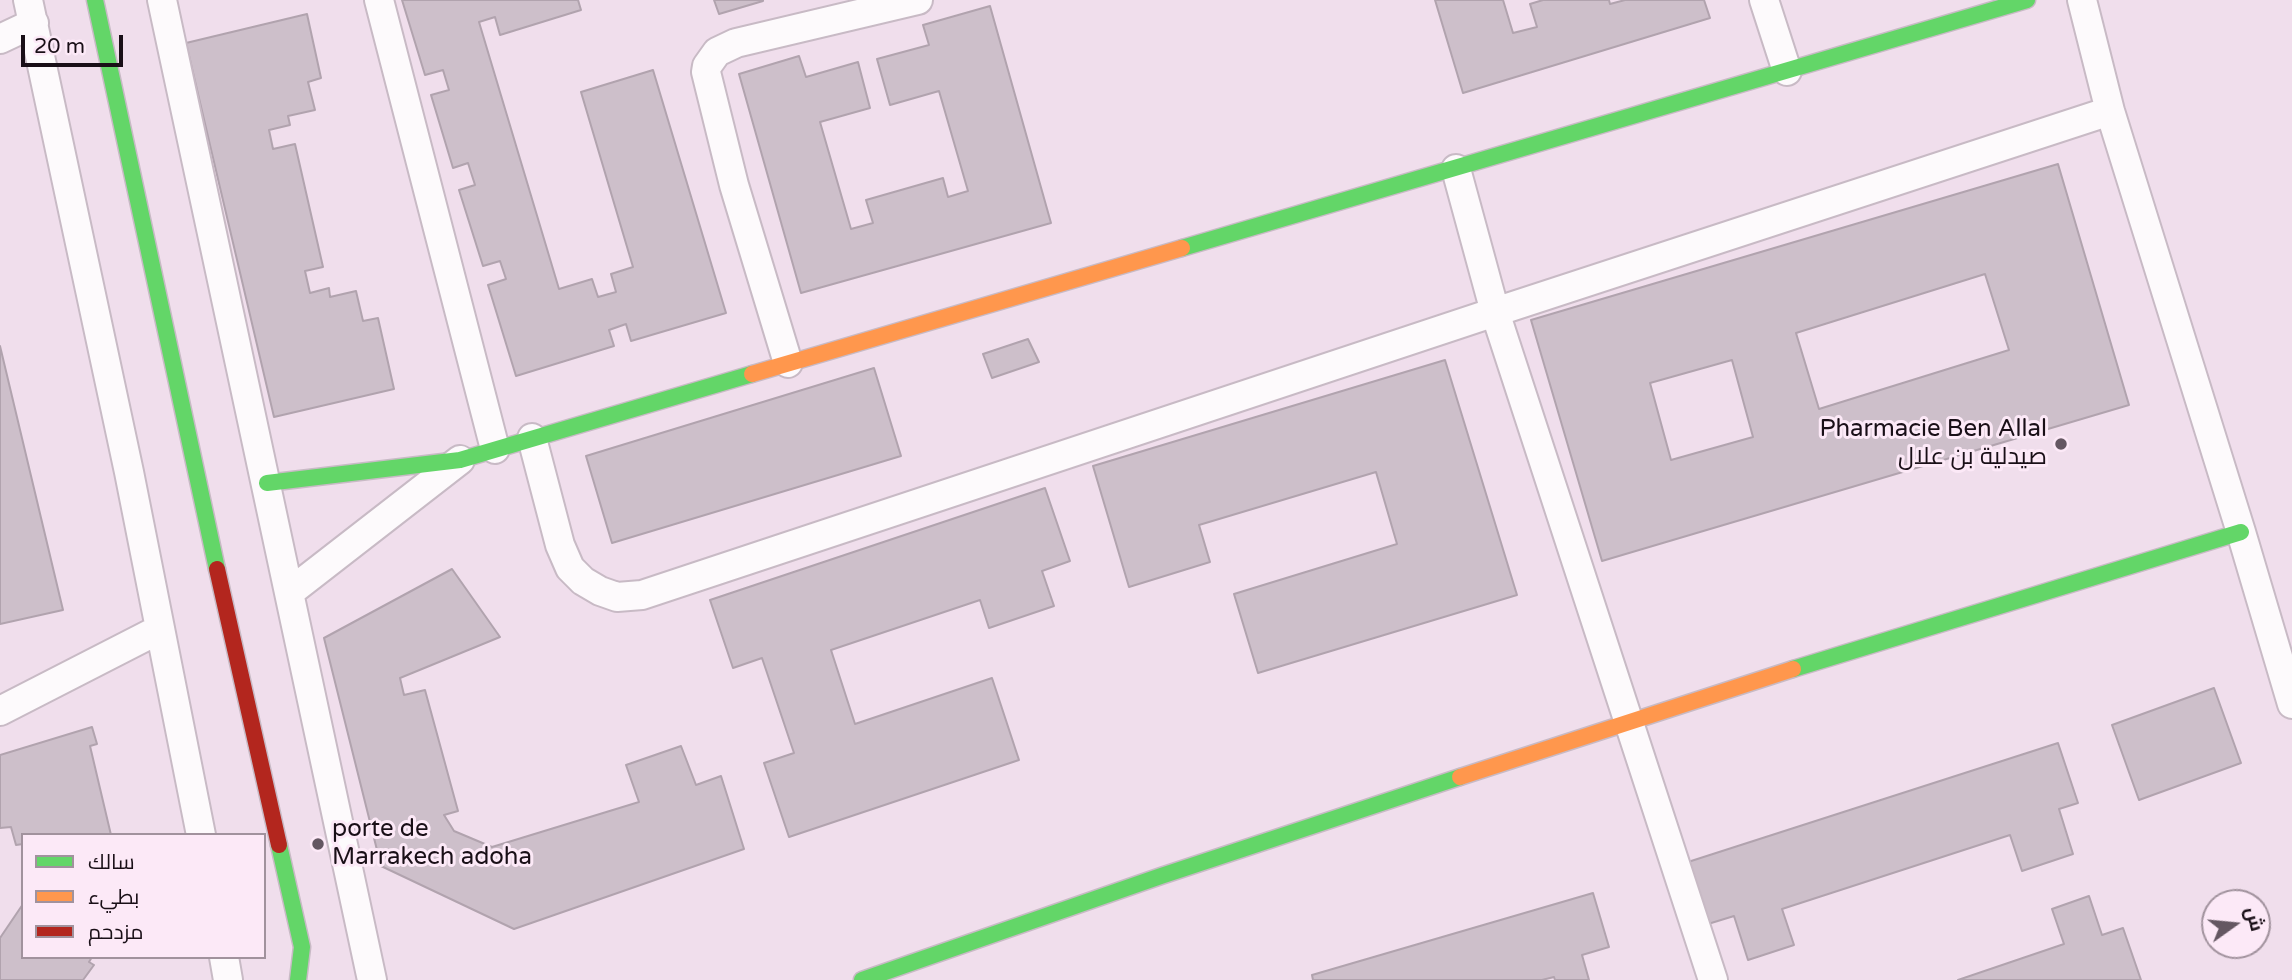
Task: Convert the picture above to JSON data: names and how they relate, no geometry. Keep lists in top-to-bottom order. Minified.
{"places":["Pharmacie Ben Allal صيدلية بن علال","porte de Marrakech adoha"],"legend":["سالك","بطيء","مزدحم"],"scale_bar":"20 m","north":"right"}
